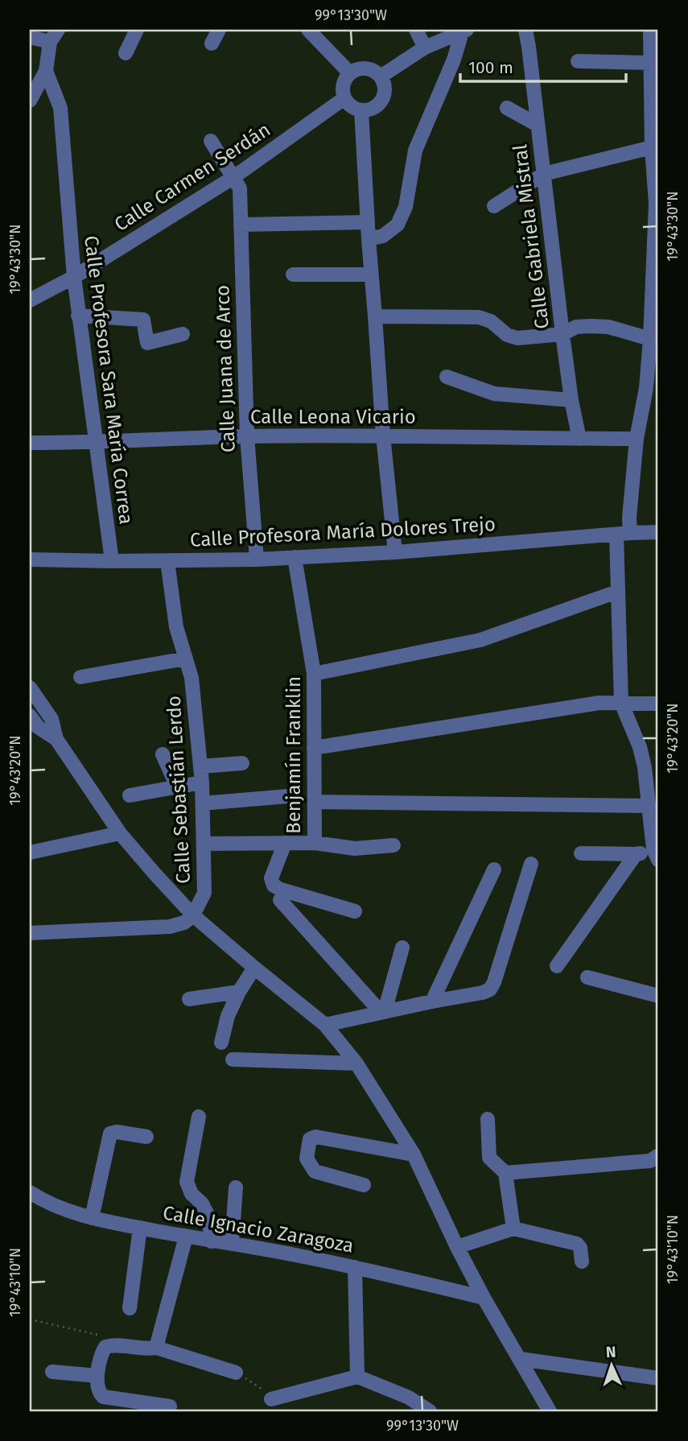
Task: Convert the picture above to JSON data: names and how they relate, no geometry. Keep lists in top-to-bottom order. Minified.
{"streets":{"street":["Calle Carmen Serdán","Calle Gabriela Mistral","Calle Juana de Arco","Calle Profesora Sara María Correa","Calle Leona Vicario","Calle Profesora María Dolores Trejo","Benjamín Franklin","Calle Sebastián Lerdo","Calle Ignacio Zaragoza"]},"crossings":[["Calle Carmen Serdán","Calle Juana de Arco"],["Calle Carmen Serdán","Calle Profesora Sara María Correa"],["Calle Gabriela Mistral","Calle Leona Vicario"],["Calle Juana de Arco","Calle Leona Vicario"],["Calle Juana de Arco","Calle Profesora María Dolores Trejo"],["Calle Profesora Sara María Correa","Calle Leona Vicario"],["Calle Profesora Sara María Correa","Calle Profesora María Dolores Trejo"],["Calle Profesora María Dolores Trejo","Benjamín Franklin"],["Calle Profesora María Dolores Trejo","Calle Sebastián Lerdo"],["Benjamín Franklin","Calle Sebastián Lerdo"]],"scale_bar":"100 m","north":"top","coordinates":["99°13'30\"W","19°43'30\"N","19°43'20\"N","19°43'10\"N"]}
